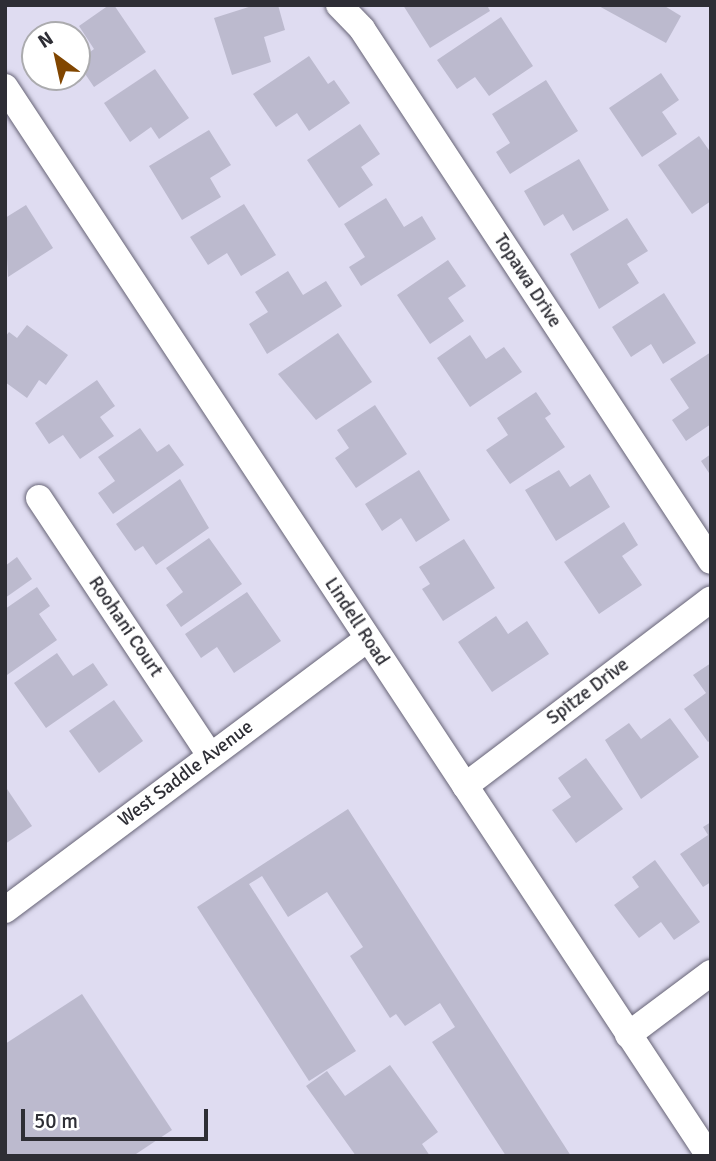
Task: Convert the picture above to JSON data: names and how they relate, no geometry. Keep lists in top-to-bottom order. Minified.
{"streets":{"street":["Topawa Drive","Lindell Road","Roohani Court","Spitze Drive","West Saddle Avenue"]},"crossings":[["Lindell Road","Spitze Drive"],["Lindell Road","West Saddle Avenue"],["Roohani Court","West Saddle Avenue"]],"scale_bar":"50 m","north":"top left"}
